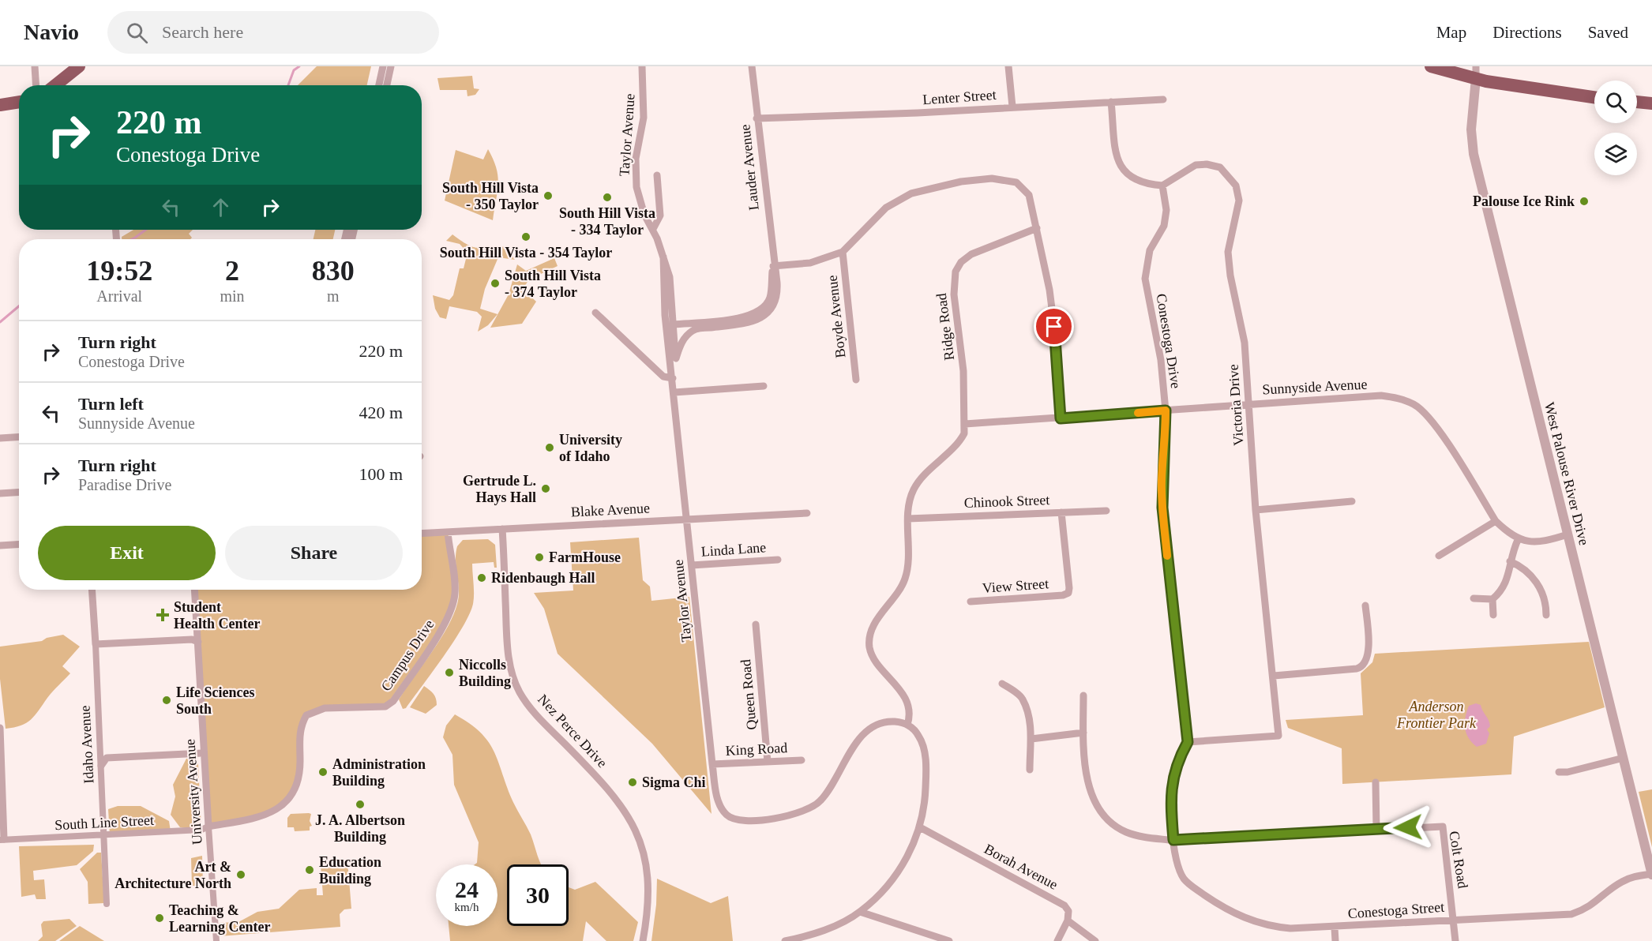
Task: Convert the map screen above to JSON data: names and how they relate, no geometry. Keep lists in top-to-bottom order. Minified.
{"streets":{"street":["Lenter Street","Taylor Avenue","Lauder Avenue","Boyde Avenue","Ridge Road","Conestoga Drive","Sunnyside Avenue","Victoria Drive","West Palouse River Drive","Chinook Street","Blake Avenue","Linda Lane","View Street","Campus Drive","Queen Road","Nez Perce Drive","Idaho Avenue","King Road","University Avenue","South Line Street","Colt Road","Borah Avenue","Conestoga Street"]},"crossings":[["Lenter Street","Lauder Avenue"],["Taylor Avenue","Lauder Avenue"],["Taylor Avenue","Ridge Road"],["Taylor Avenue","Blake Avenue"],["Taylor Avenue","Linda Lane"],["Taylor Avenue","King Road"],["Ridge Road","Sunnyside Avenue"],["Ridge Road","Chinook Street"],["Conestoga Drive","Sunnyside Avenue"],["Conestoga Drive","Victoria Drive"],["Sunnyside Avenue","Victoria Drive"],["West Palouse River Drive","Conestoga Street"],["Chinook Street","View Street"],["Blake Avenue","Campus Drive"],["Blake Avenue","Nez Perce Drive"],["Campus Drive","University Avenue"],["Campus Drive","South Line Street"],["Queen Road","King Road"],["Idaho Avenue","South Line Street"],["University Avenue","South Line Street"],["Colt Road","Conestoga Street"]],"parks":["Anderson Frontier Park"],"places":{"other":["South Hill Vista - 350 Taylor","South Hill Vista - 334 Taylor","Palouse Ice Rink","South Hill Vista - 354 Taylor","South Hill Vista - 374 Taylor","University of Idaho","Gertrude L. Hays Hall","FarmHouse","Ridenbaugh Hall","Niccolls Building","Life Sciences South","Administration Building","Sigma Chi","J. A. Albertson Building","Education Building","Art & Architecture North","Teaching & Learning Center"],"health":["Student Health Center"]},"page":{"header":"Navio","search":"Search here","nav":["Map","Directions","Saved"],"turn":["220 m","Conestoga Drive"],"eta":["19:52","Arrival","2","min","830","m"],"list":[{"name":"Turn right","note":"Conestoga Drive","value":"220 m"},{"name":"Turn left","note":"Sunnyside Avenue","value":"420 m"},{"name":"Turn right","note":"Paradise Drive","value":"100 m"}],"buttons":["Exit","Share"],"speed":"24 km/h","limit":"30"}}
